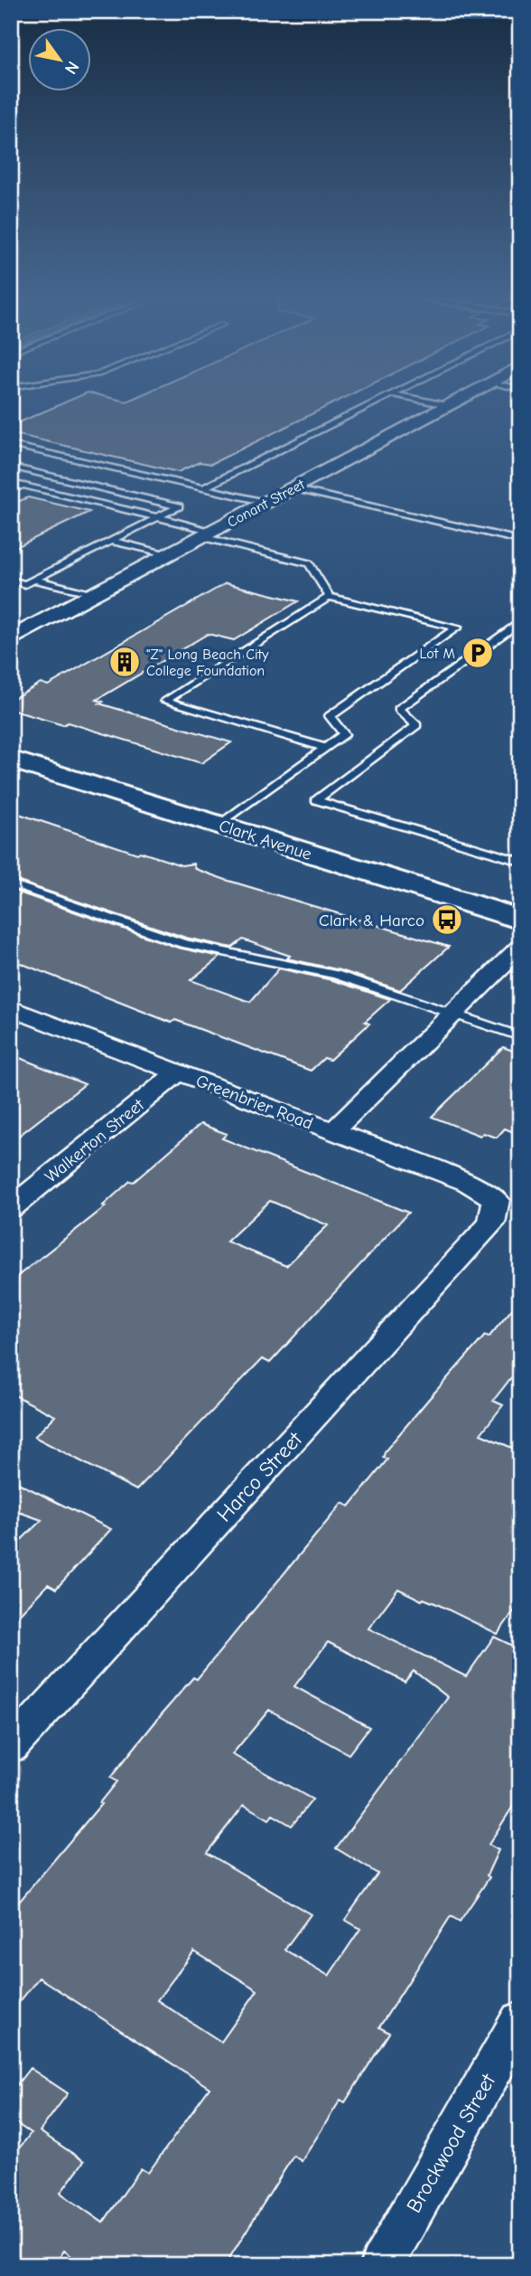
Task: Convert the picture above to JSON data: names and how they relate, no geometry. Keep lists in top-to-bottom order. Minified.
{"streets":{"main road":["Clark Avenue"],"street":["Conant Street","Greenbrier Road","Walkerton Street","Harco Street","Brockwood Street"]},"crossings":[["Greenbrier Road","Walkerton Street"],["Greenbrier Road","Harco Street"]],"places":{"parking":["Lot M"],"building":["\"Z\" Long Beach City College Foundation"],"bus stop":["Clark & Harco"]},"north":"bottom right"}
